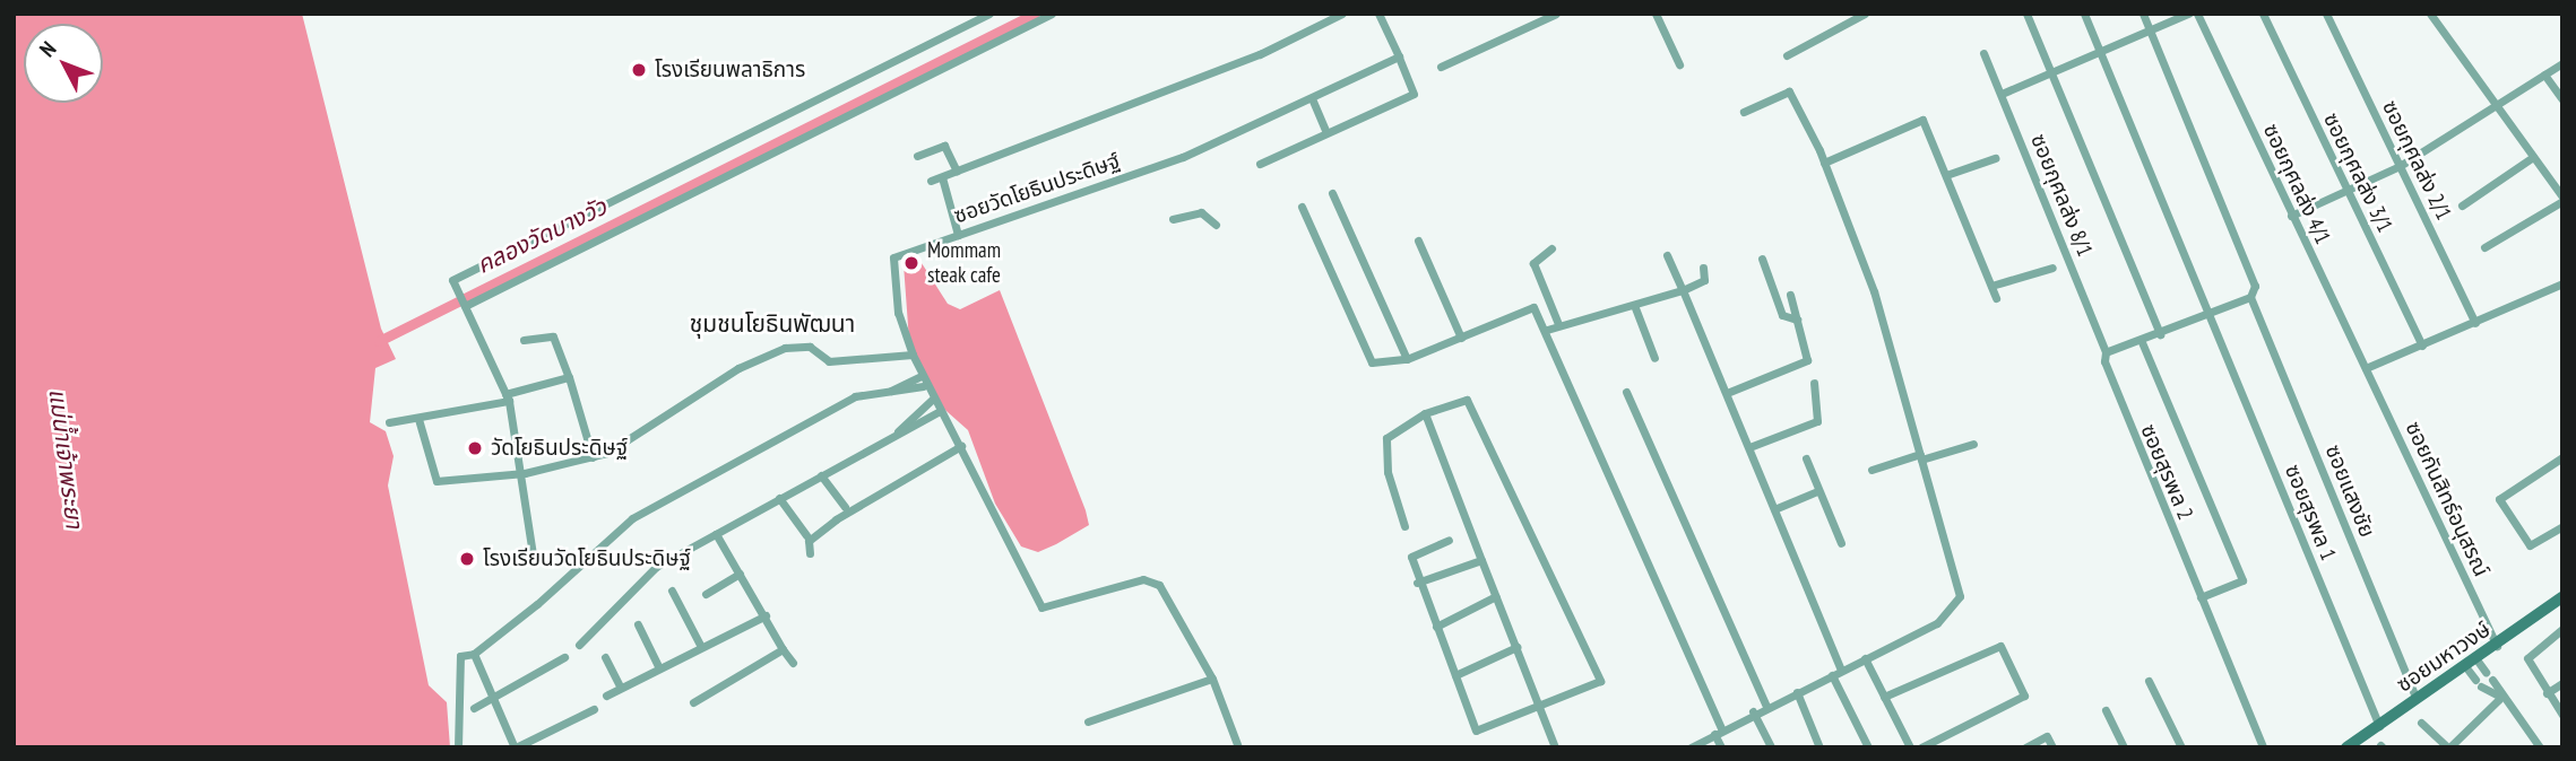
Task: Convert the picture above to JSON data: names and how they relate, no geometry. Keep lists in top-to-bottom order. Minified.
{"streets":{"street":["ซอยกุศลส่ง 2/1","ซอยกุศลส่ง 3/1","ซอยกุศลส่ง 4/1","ซอยวัดโยธินประดิษฐ์","ซอยกุศลส่ง 8/1","ซอยสุรพล 2","ซอยแสงชัย","ซอยกันสิทธ์อนุสรณ์","ซอยสุรพล 1","ซอยมหาวงษ์"]},"crossings":[["ซอยกุศลส่ง 4/1","ซอยกันสิทธ์อนุสรณ์"],["ซอยกุศลส่ง 8/1","ซอยสุรพล 2"],["ซอยแสงชัย","ซอยมหาวงษ์"],["ซอยกันสิทธ์อนุสรณ์","ซอยมหาวงษ์"],["ซอยสุรพล 1","ซอยมหาวงษ์"]],"districts":["ชุมชนโยธินพัฒนา"],"water":["คลองวัดบางวัว","แม่น้ำเจ้าพระยา"],"places":["โรงเรียนพลาธิการ","Mommam steak cafe","วัดโยธินประดิษฐ์","โรงเรียนวัดโยธินประดิษฐ์"],"north":"top left"}
